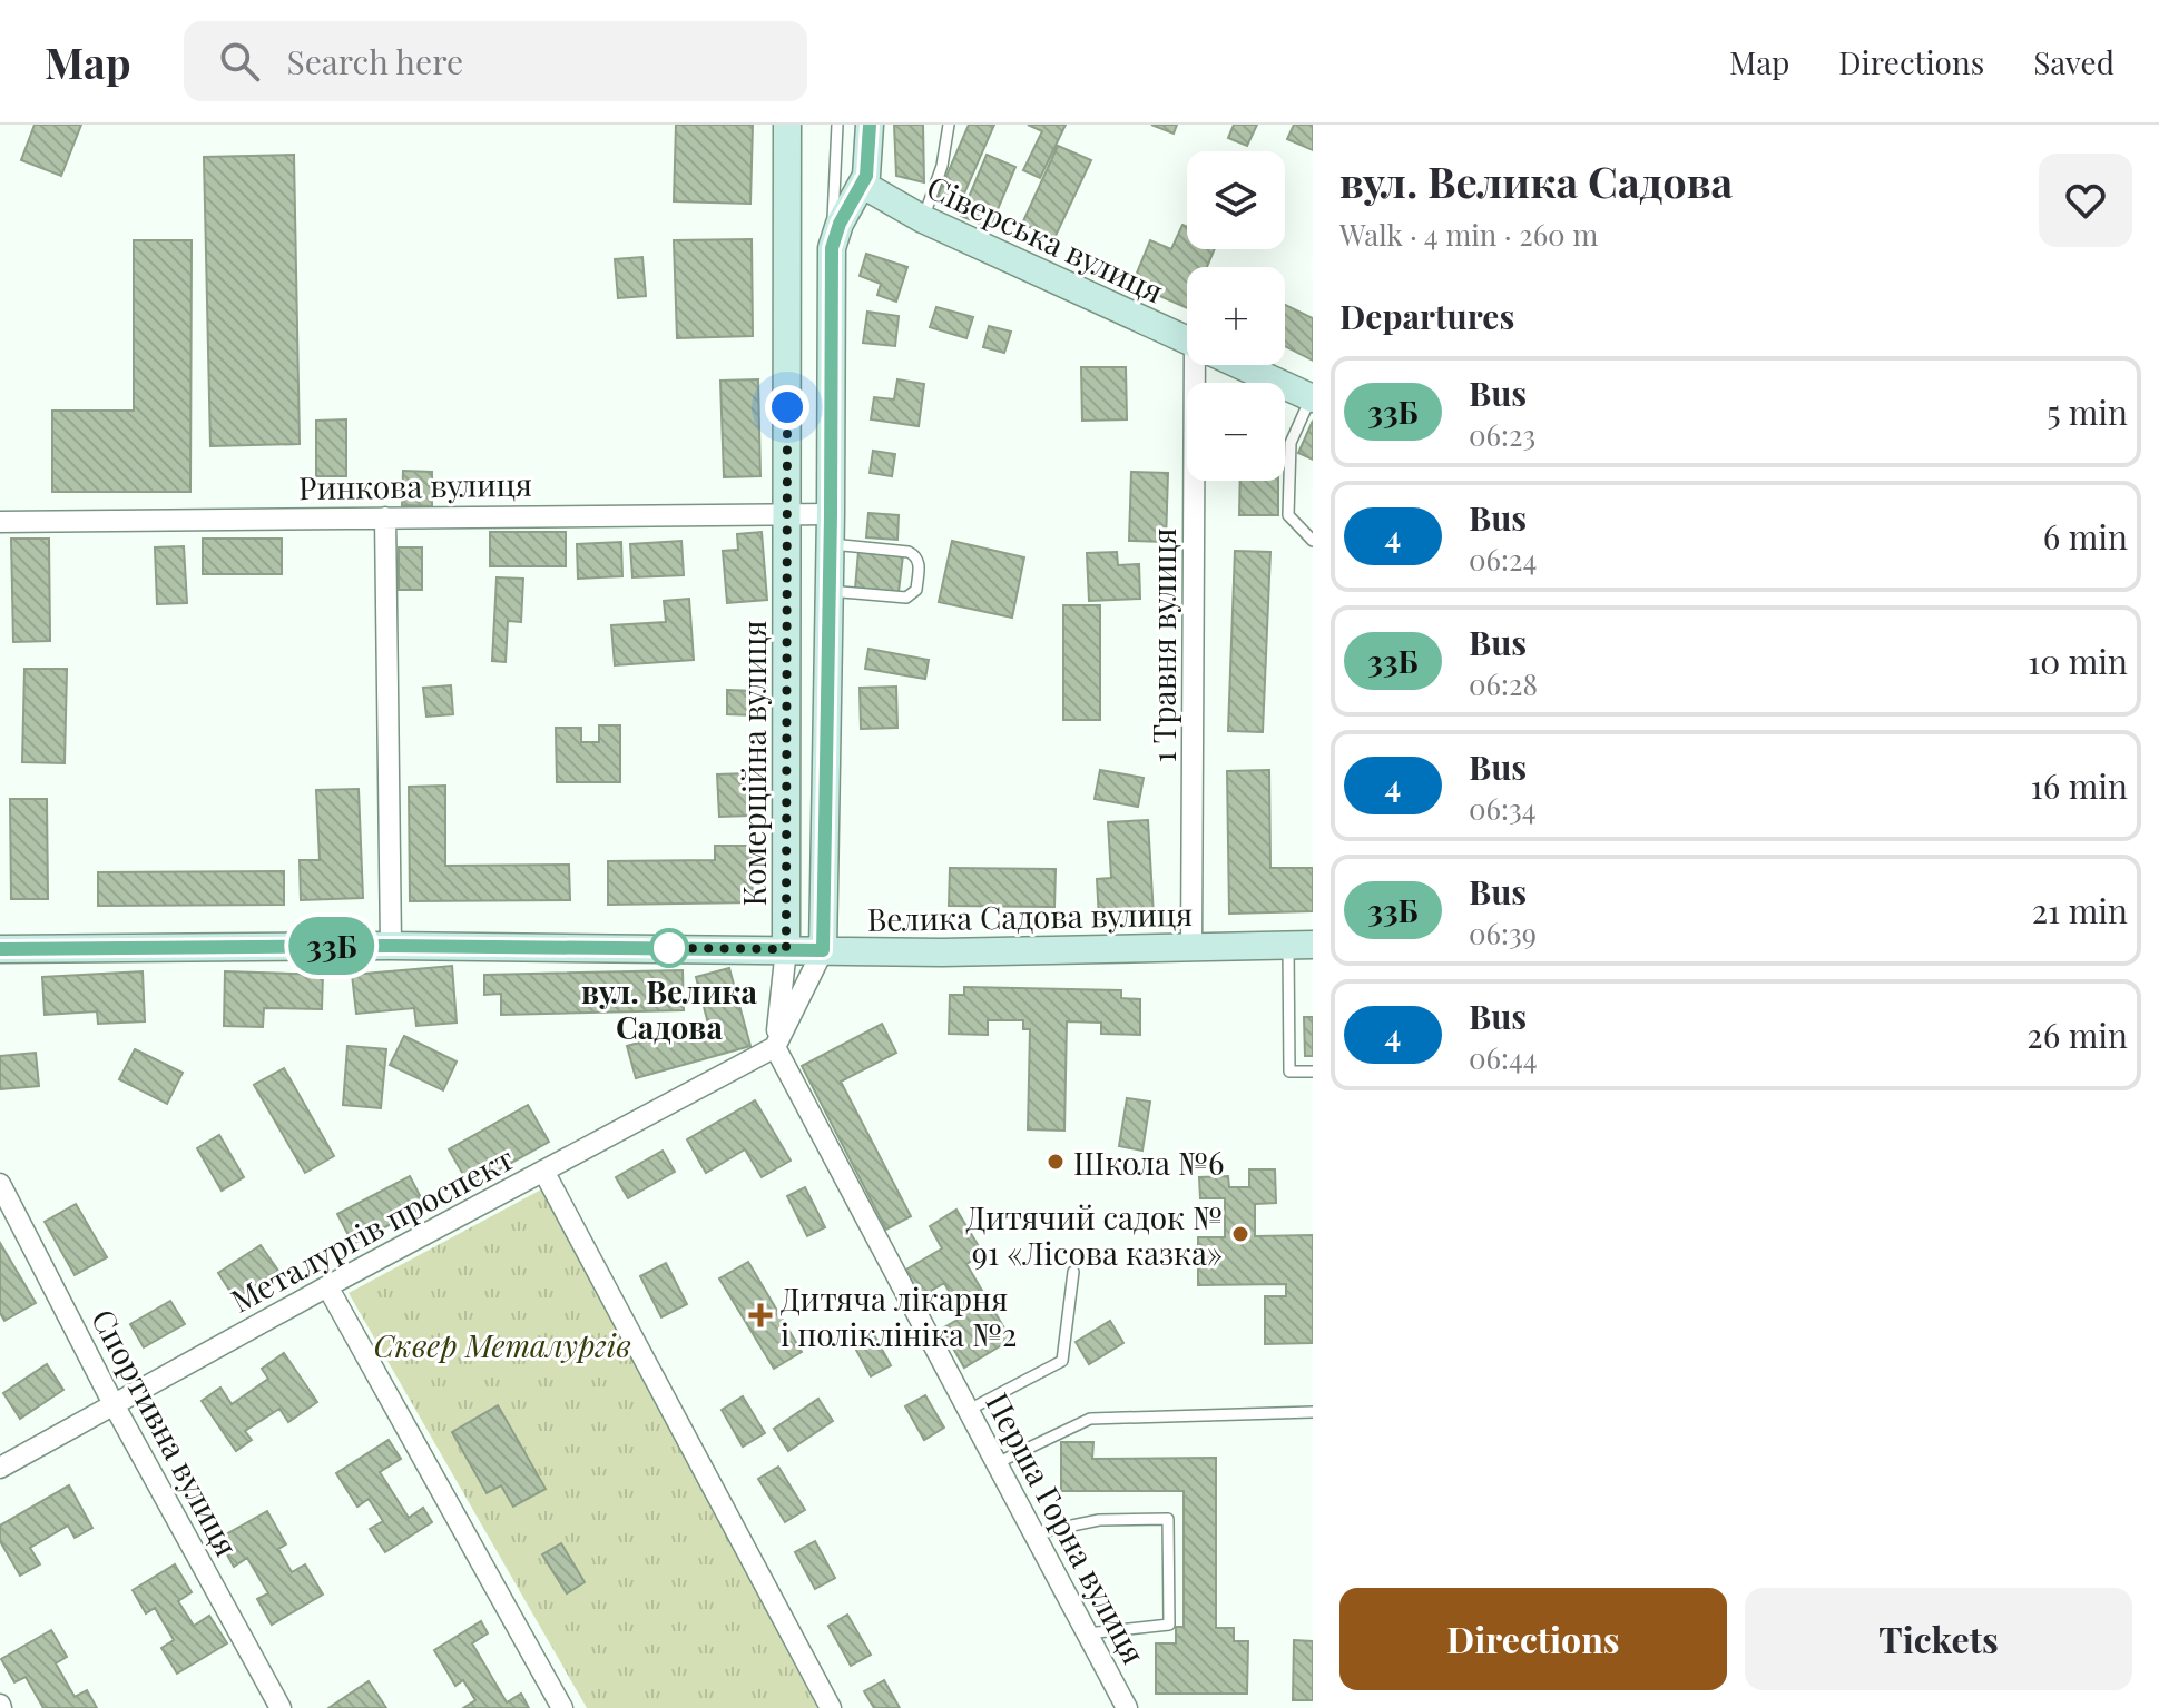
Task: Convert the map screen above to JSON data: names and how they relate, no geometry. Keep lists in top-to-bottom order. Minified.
{"streets":{"street":["Сіверська вулиця","Ринкова вулиця","1 Травня вулиця","Комерційна вулиця","Велика Садова вулиця","Металургів проспект","Спортивна вулиця","Перша Горна вулиця"]},"crossings":[["Ринкова вулиця","Комерційна вулиця"],["1 Травня вулиця","Велика Садова вулиця"],["Комерційна вулиця","Велика Садова вулиця"],["Комерційна вулиця","Металургів проспект"],["Комерційна вулиця","Перша Горна вулиця"],["Металургів проспект","Спортивна вулиця"],["Металургів проспект","Перша Горна вулиця"]],"parks":["Сквер Металургів"],"places":{"other":["вул. Велика Садова","Школа №6","Дитячий садок № 91 «Лісова казка»"],"health":["Дитяча лікарня і поліклініка №2"]},"lines":["bus line 33Б"],"page":{"header":"Map","search":"Search here","nav":["Map","Directions","Saved"],"on_map":"33Б","heading":[["вул. Велика Садова","Walk · 4 min · 260 m"],"Departures"],"map_buttons":["+","−"],"list":[{"mark":"33Б","name":"Bus","note":"06:23","value":"5 min"},{"mark":"4","name":"Bus","note":"06:24","value":"6 min"},{"mark":"33Б","name":"Bus","note":"06:28","value":"10 min"},{"mark":"4","name":"Bus","note":"06:34","value":"16 min"},{"mark":"33Б","name":"Bus","note":"06:39","value":"21 min"},{"mark":"4","name":"Bus","note":"06:44","value":"26 min"}],"buttons":["Directions","Tickets"]}}
